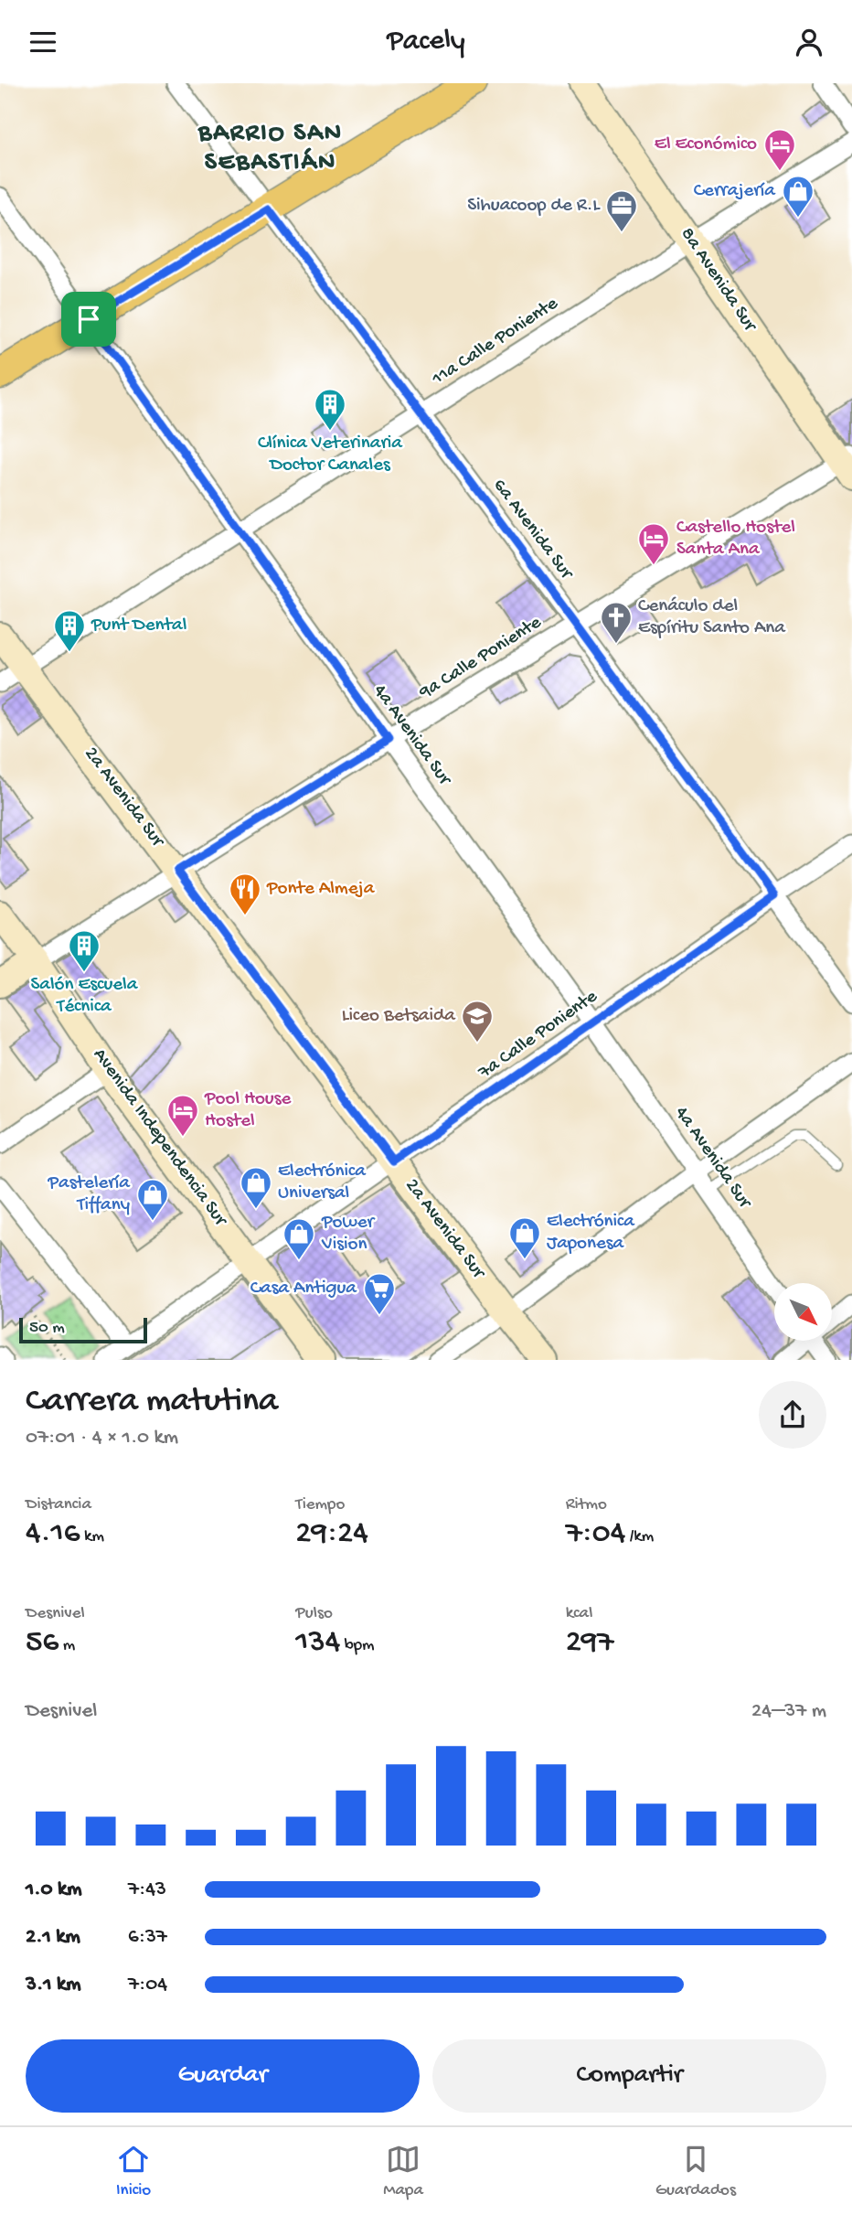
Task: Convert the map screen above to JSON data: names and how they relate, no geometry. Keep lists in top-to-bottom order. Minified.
{"streets":{"main road":["8a Avenida Sur","2a Avenida Sur","Avenida Independencia Sur"],"street":["11a Calle Poniente","6a Avenida Sur","9a Calle Poniente","4a Avenida Sur","7a Calle Poniente"]},"crossings":[["8a Avenida Sur","11a Calle Poniente"],["8a Avenida Sur","9a Calle Poniente"],["11a Calle Poniente","6a Avenida Sur"],["11a Calle Poniente","4a Avenida Sur"],["11a Calle Poniente","2a Avenida Sur"],["6a Avenida Sur","9a Calle Poniente"],["6a Avenida Sur","7a Calle Poniente"],["9a Calle Poniente","4a Avenida Sur"],["9a Calle Poniente","2a Avenida Sur"],["9a Calle Poniente","Avenida Independencia Sur"],["4a Avenida Sur","7a Calle Poniente"],["2a Avenida Sur","7a Calle Poniente"],["7a Calle Poniente","Avenida Independencia Sur"]],"districts":["BARRIO SAN SEBASTIÁN"],"places":{"hotel":["El Económico","Castello Hostel Santa Ana","Pool House Hostel"],"shop":["Cerrajería","Electrónica Universal","Pastelería Tiffany","Electrónica Japonesa","Power Vision"],"office":["Sihuacoop de R.L"],"building":["Clínica Veterinaria Doctor Canales","Punt Dental","Salón Escuela Técnica"],"church":["Cenáculo del Espíritu Santo Ana"],"restaurant":["Ponte Almeja"],"school or university":["Liceo Betsaida"],"supermarket":["Casa Antigua"]},"scale_bar":"50 m","north":"bottom right","page":{"header":"Pacely","scale":"50 m","heading":["Carrera matutina","07:01 · 4 × 1.0 km"],"stats":[["Distancia","4.16 km"],["Tiempo","29:24"],["Ritmo","7:04 /km"],["Desnivel","56 m"],["Pulso","134 bpm"],["kcal","297"]],"chart":["Desnivel","24–37 m"],"list":[{"name":"1.0 km","note":"7:43"},{"name":"2.1 km","note":"6:37"},{"name":"3.1 km","note":"7:04"}],"buttons":["Guardar","Compartir"],"tabs":["Inicio","Mapa","Guardados"]}}
